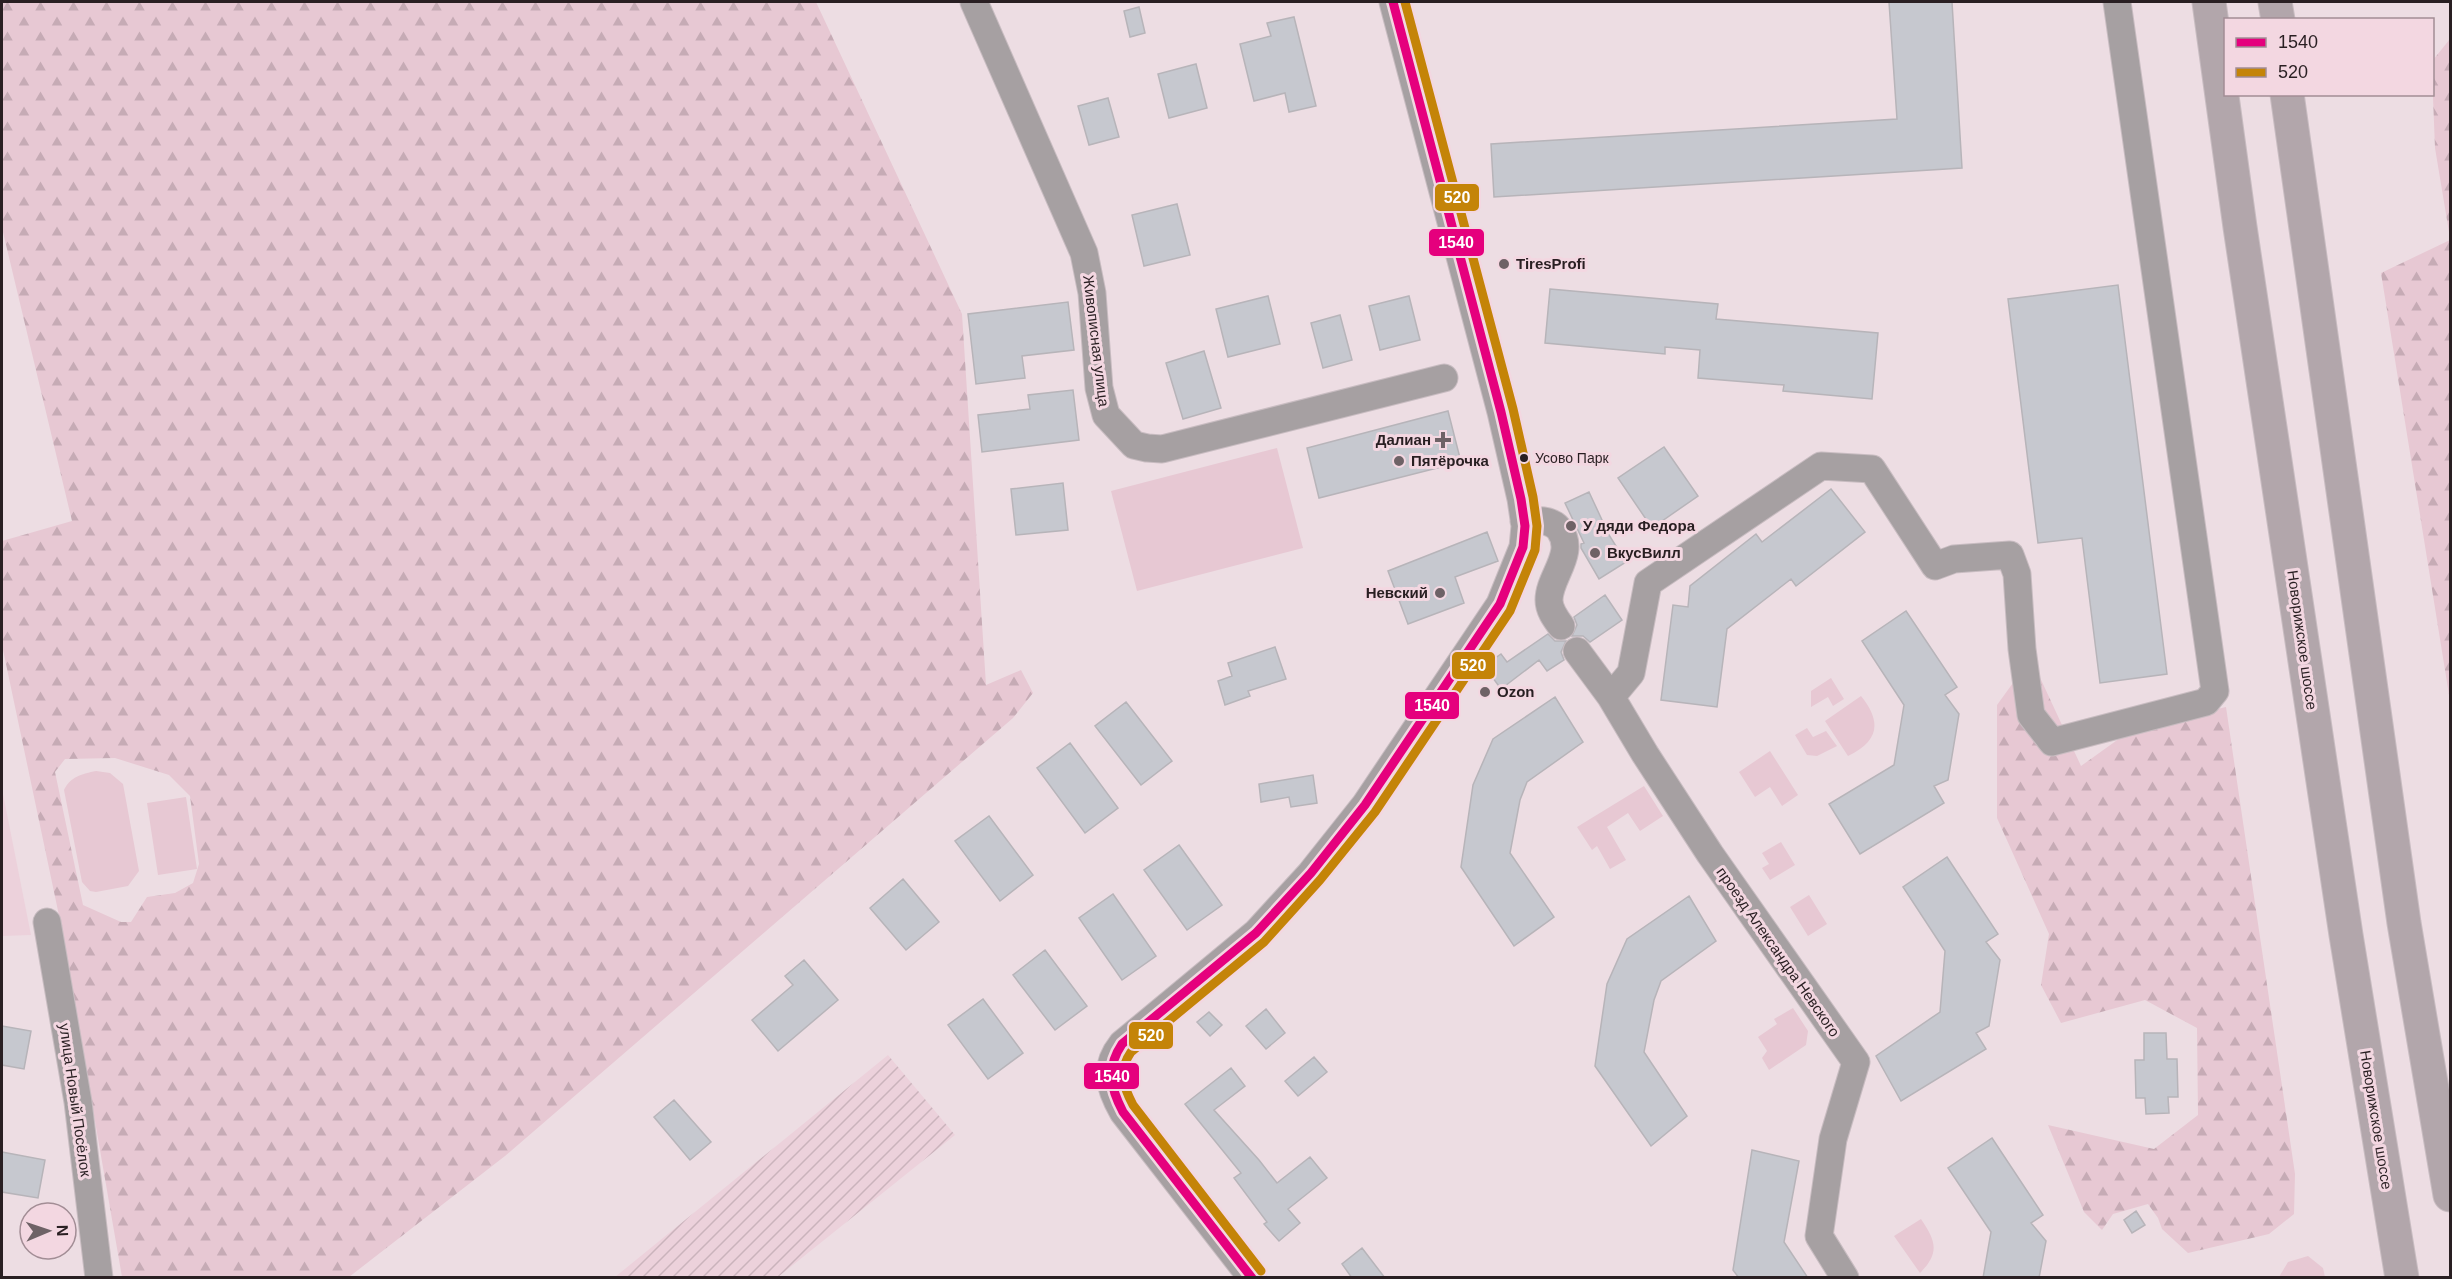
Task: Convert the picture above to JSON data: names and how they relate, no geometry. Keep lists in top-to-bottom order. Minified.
{"streets":{"highway":["Новорижское шоссе"],"street":["Живописная улица","проезд Александра Невского","улица Новый Посёлок"]},"places":{"other":["TiresProfi","Усово Парк","Пятёрочка","У дяди Федора","ВкусВилл","Невский","Ozon"],"health":["Далиан"]},"lines":["transit line 1540","transit line 520"],"legend":["1540","520"],"north":"right"}
